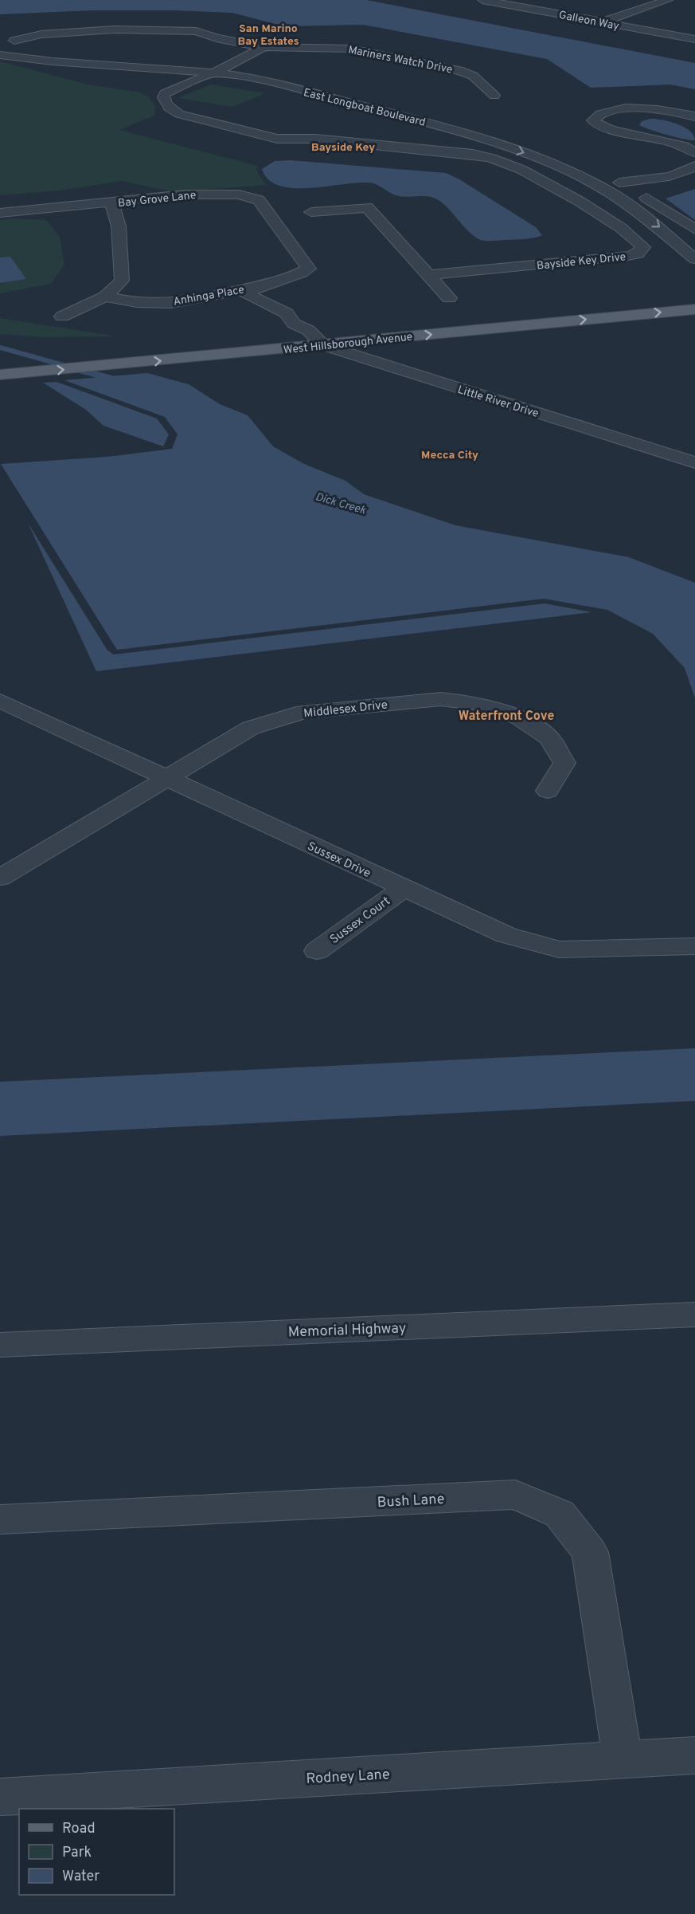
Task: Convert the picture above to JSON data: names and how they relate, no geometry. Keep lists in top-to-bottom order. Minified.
{"streets":{"main road":["West Hillsborough Avenue"],"street":["Galleon Way","Mariners Watch Drive","East Longboat Boulevard","Bay Grove Lane","Bayside Key Drive","Anhinga Place","Little River Drive","Middlesex Drive","Sussex Drive","Sussex Court","Memorial Highway","Bush Lane","Rodney Lane"]},"crossings":[["East Longboat Boulevard","Bayside Key Drive"],["Bay Grove Lane","Anhinga Place"],["West Hillsborough Avenue","Little River Drive"],["Middlesex Drive","Sussex Drive"],["Sussex Drive","Sussex Court"],["Bush Lane","Rodney Lane"]],"one_way":["West Hillsborough Avenue"],"districts":["San Marino Bay Estates","Bayside Key","Mecca City","Waterfront Cove"],"water":["Dick Creek"],"legend":["Road","Park","Water"]}
